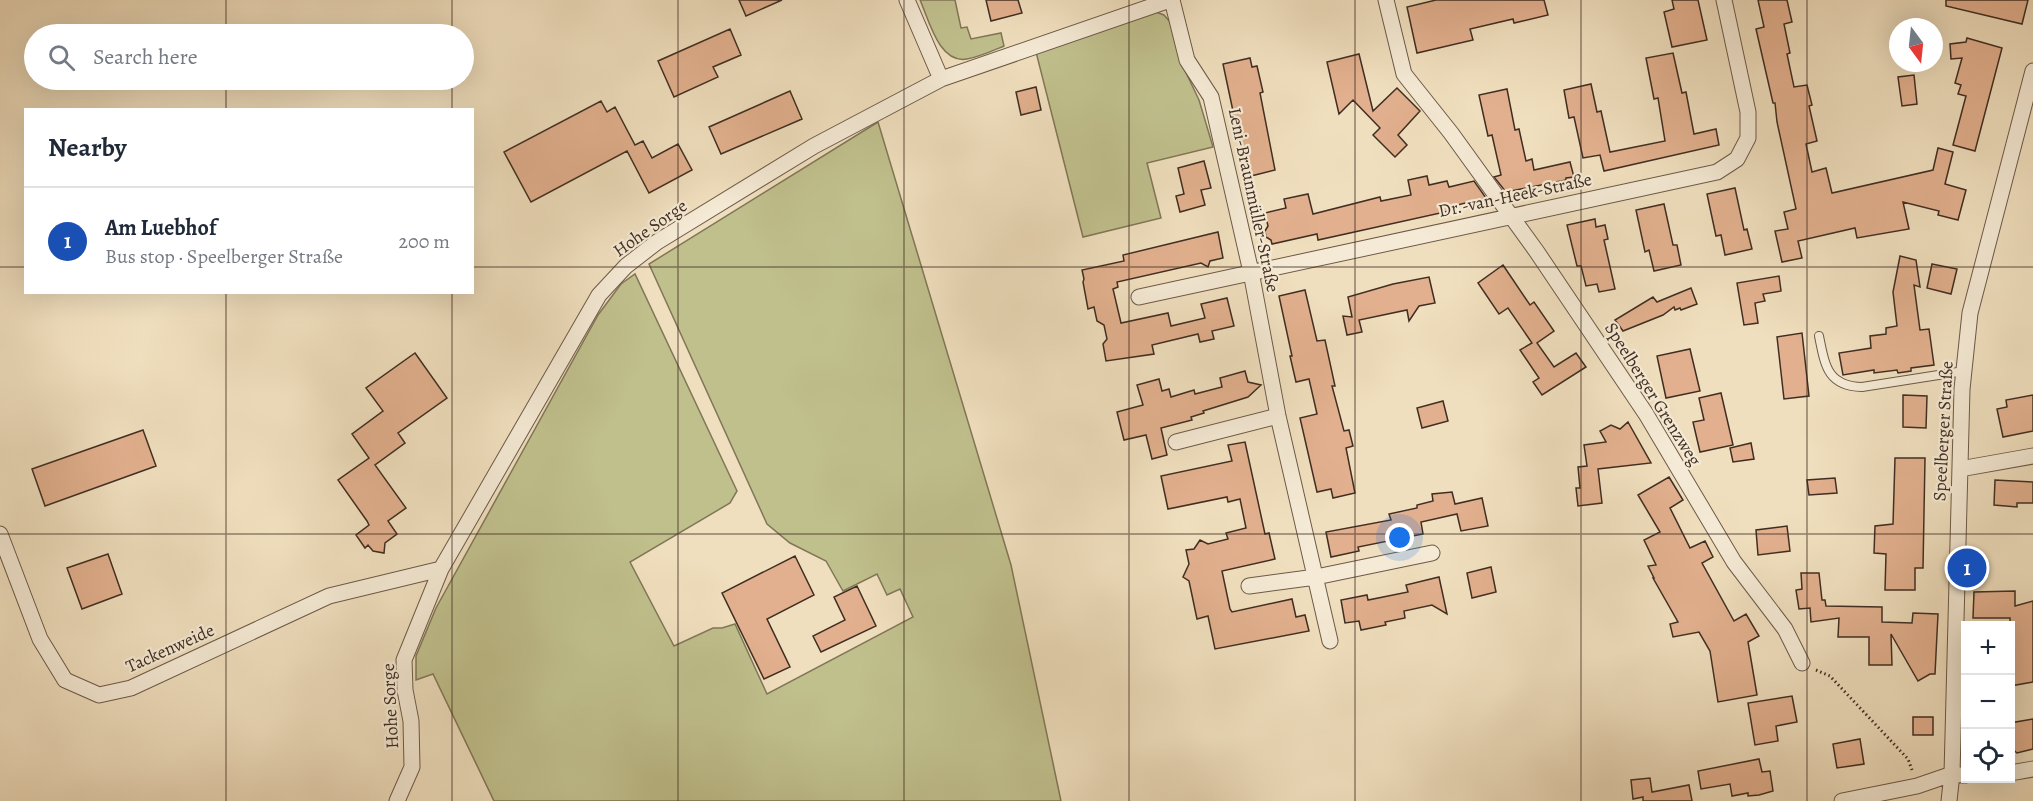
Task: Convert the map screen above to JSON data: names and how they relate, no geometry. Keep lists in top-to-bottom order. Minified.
{"streets":{"street":["Dr.-van-Heek-Straße","Leni-Braunmüller-Straße","Hohe Sorge","Speelberger Grenzweg","Speelberger Straße","Tackenweide"]},"crossings":[["Dr.-van-Heek-Straße","Leni-Braunmüller-Straße"],["Dr.-van-Heek-Straße","Speelberger Grenzweg"],["Leni-Braunmüller-Straße","Hohe Sorge"],["Hohe Sorge","Tackenweide"]],"north":"bottom","page":{"search":"Search here","heading":"Nearby","list":[{"mark":"1","name":"Am Luebhof","note":"Bus stop · Speelberger Straße","value":"200 m"}],"pins":"1","map_buttons":["+","−"]}}
